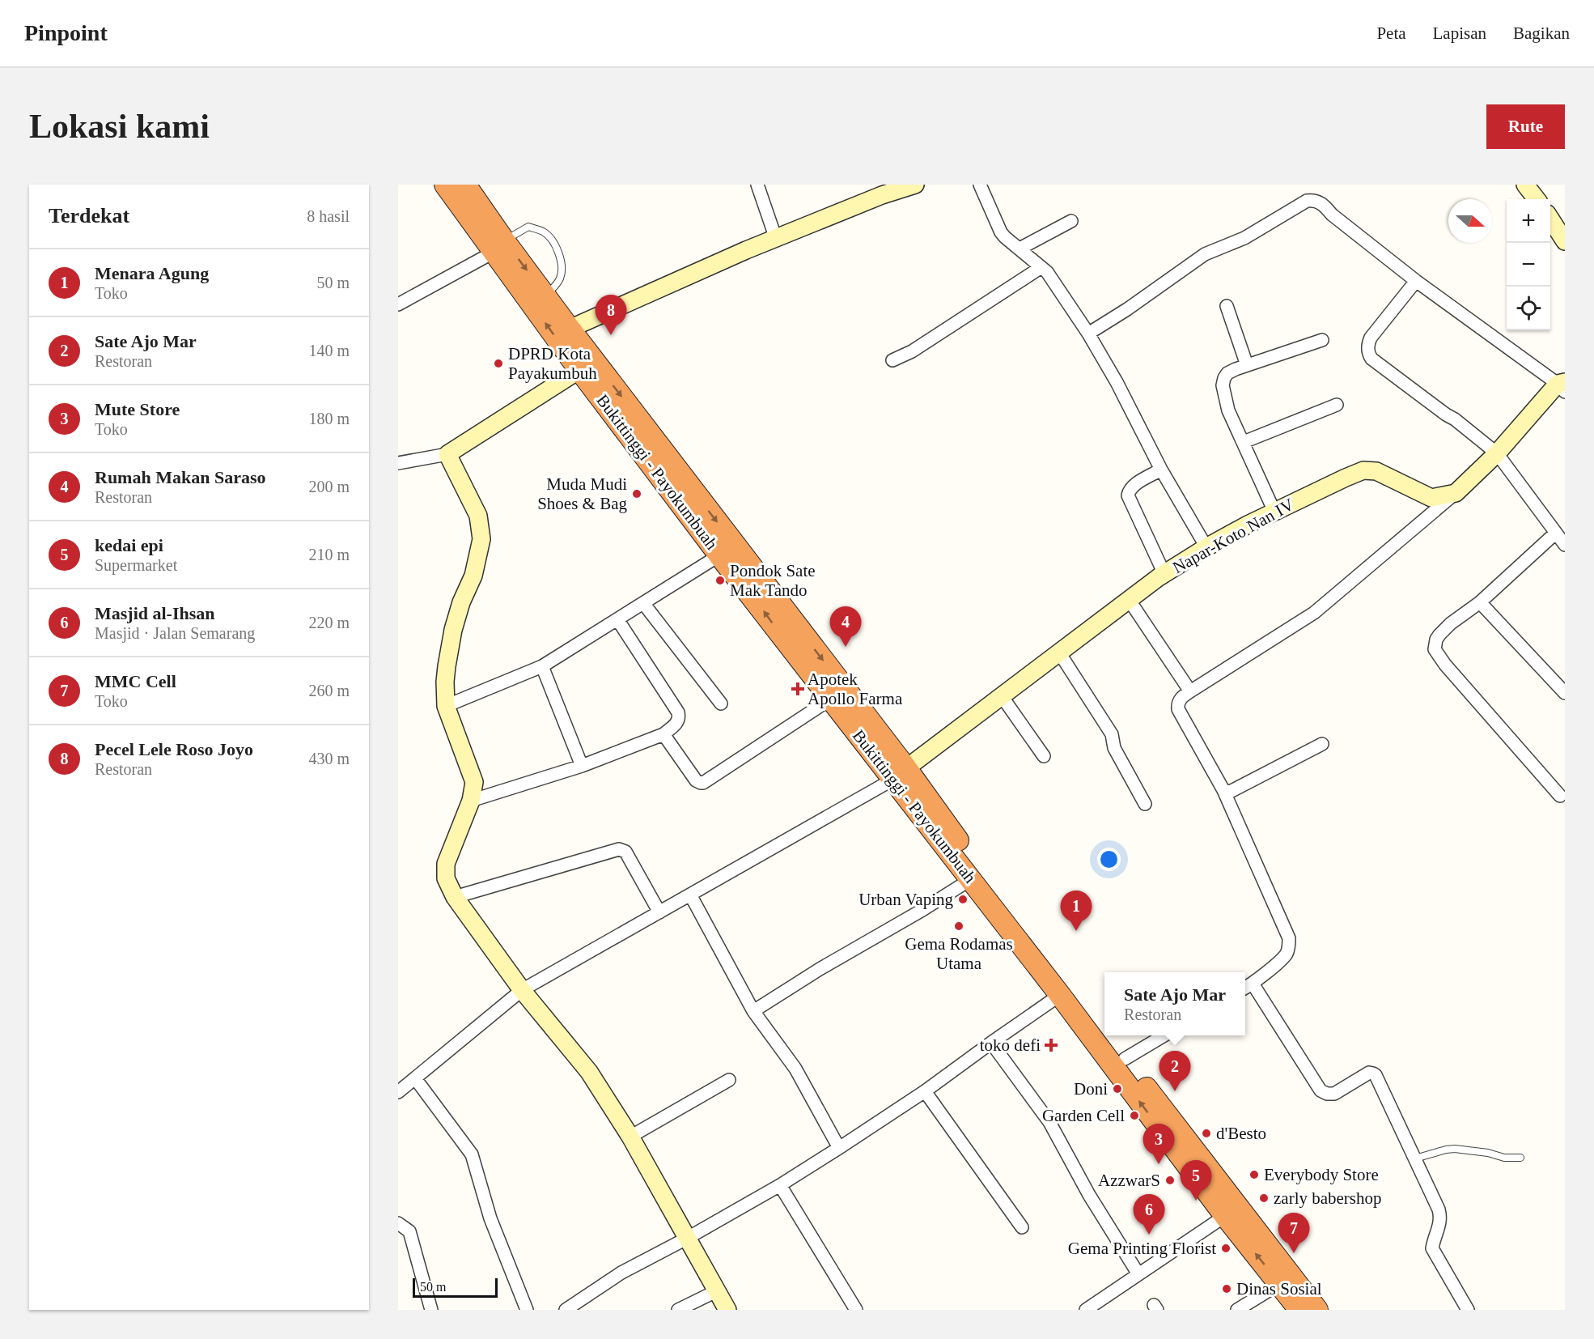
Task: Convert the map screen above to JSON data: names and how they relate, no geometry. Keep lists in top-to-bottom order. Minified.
{"streets":{"highway":["Bukittinggi - Payokumbuah"],"street":["Napar-Koto Nan IV"]},"crossings":[["Bukittinggi - Payokumbuah","Napar-Koto Nan IV"]],"places":{"other":["DPRD Kota Payakumbuh","Muda Mudi Shoes & Bag","Pondok Sate Mak Tando","Urban Vaping","Gema Rodamas Utama","Doni","Garden Cell","d'Besto","Everybody Store","AzzwarS","zarly babershop","Gema Printing Florist","Dinas Sosial"],"health":["Apotek Apollo Farma","toko defi"]},"scale_bar":"50 m","north":"right","page":{"header":"Pinpoint","nav":["Peta","Lapisan","Bagikan"],"buttons":"Rute","title":"Lokasi kami","heading":["Terdekat","8 hasil"],"map_buttons":["+","−"],"list":[{"mark":"1","name":"Menara Agung","note":"Toko","value":"50 m"},{"mark":"2","name":"Sate Ajo Mar","note":"Restoran","value":"140 m"},{"mark":"3","name":"Mute Store","note":"Toko","value":"180 m"},{"mark":"4","name":"Rumah Makan Saraso","note":"Restoran","value":"200 m"},{"mark":"5","name":"kedai epi","note":"Supermarket","value":"210 m"},{"mark":"6","name":"Masjid al-Ihsan","note":"Masjid · Jalan Semarang","value":"220 m"},{"mark":"7","name":"MMC Cell","note":"Toko","value":"260 m"},{"mark":"8","name":"Pecel Lele Roso Joyo","note":"Restoran","value":"430 m"}],"pins":["8","4","1","2","3","5","6","7"],"popup":["Sate Ajo Mar","Restoran"],"scale":"50 m"}}
